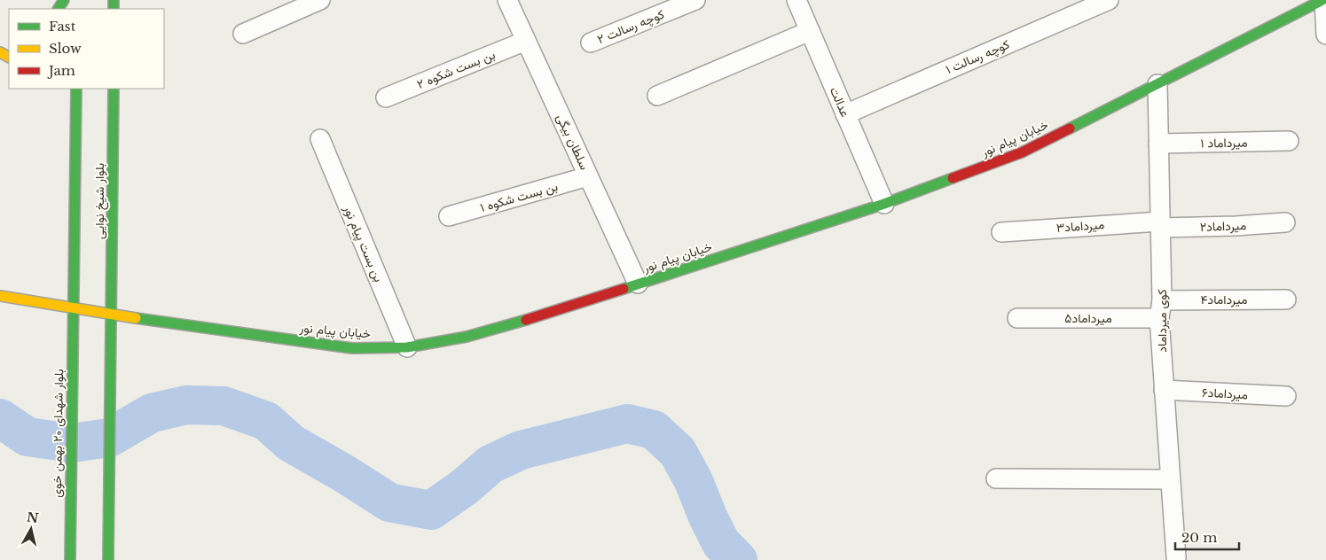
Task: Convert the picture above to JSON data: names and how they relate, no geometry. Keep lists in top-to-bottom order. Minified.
{"streets":{"street":["کوچه رسالت ۲","کوچه رسالت ۱","بن بست شکوه ۲","عدالت","خیابان پیام نور","سلطان بیگی","میرداماد ۱","بن بست شکوه ۱","بلوار شیخ نوایی","میرداماد۳","میرداماد۲","بن بست پیام نور","میرداماد۴","میرداماد۵","کوی میرداماد","میرداماد۶","بلوار شهدای ۲۰ بهمن خوی"]},"crossings":[["کوچه رسالت ۱","عدالت"],["بن بست شکوه ۲","سلطان بیگی"],["عدالت","خیابان پیام نور"],["خیابان پیام نور","سلطان بیگی"],["خیابان پیام نور","بلوار شیخ نوایی"],["خیابان پیام نور","بن بست پیام نور"],["خیابان پیام نور","کوی میرداماد"],["خیابان پیام نور","بلوار شهدای ۲۰ بهمن خوی"],["سلطان بیگی","بن بست شکوه ۱"],["میرداماد ۱","کوی میرداماد"],["بلوار شیخ نوایی","بلوار شهدای ۲۰ بهمن خوی"],["میرداماد۳","میرداماد۲"],["میرداماد۳","کوی میرداماد"],["میرداماد۲","کوی میرداماد"],["میرداماد۴","میرداماد۵"],["میرداماد۴","کوی میرداماد"],["میرداماد۵","کوی میرداماد"],["کوی میرداماد","میرداماد۶"]],"legend":["Fast","Slow","Jam"],"scale_bar":"20 m","north":"top"}
